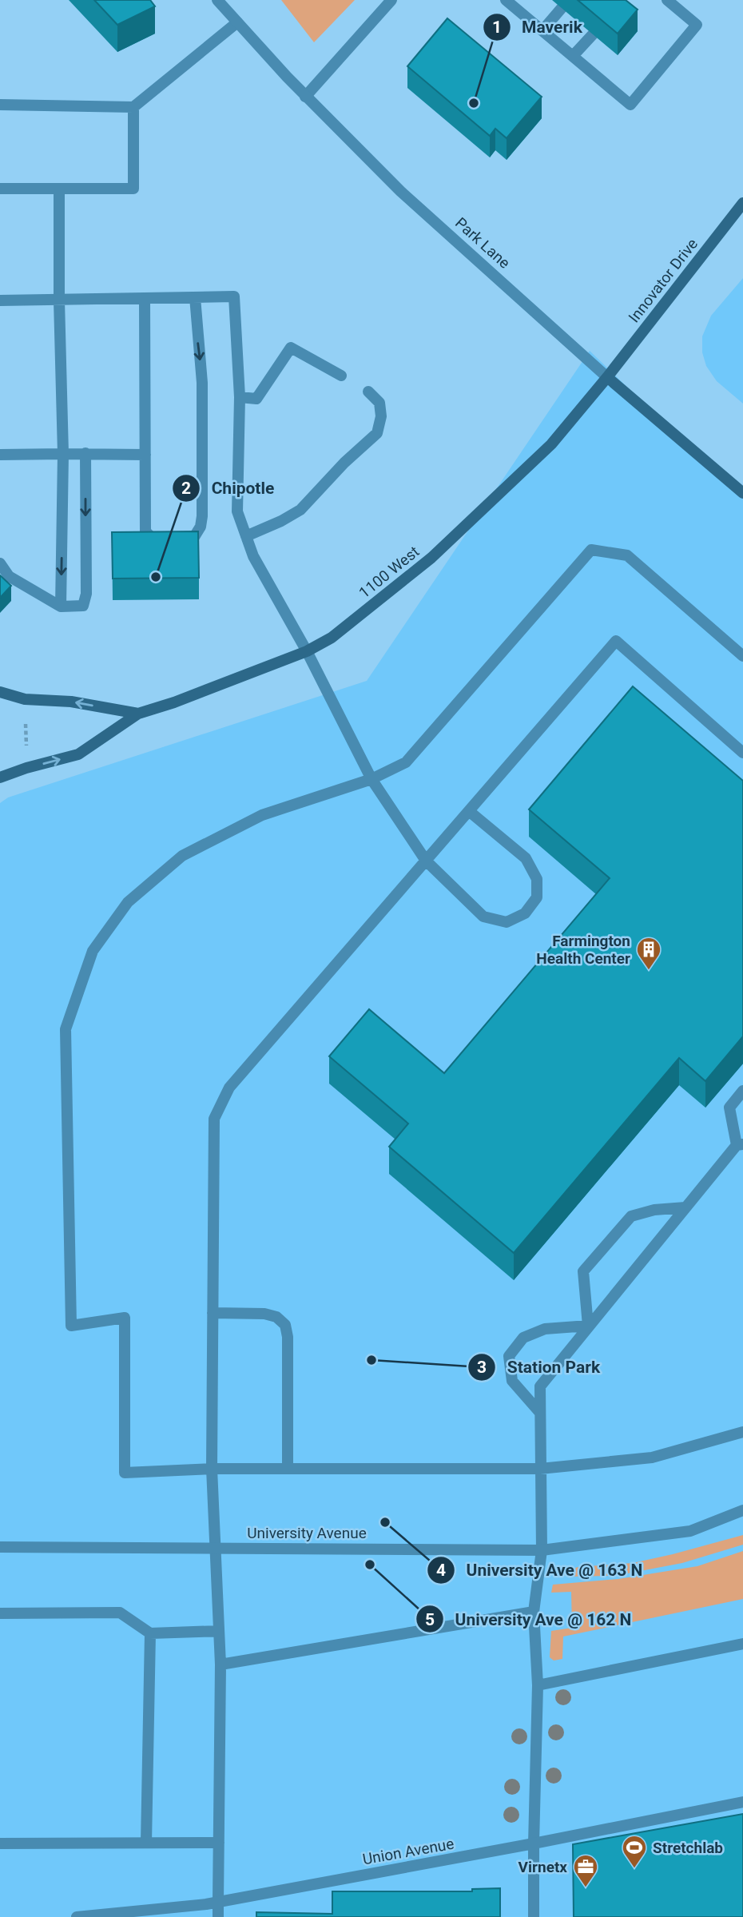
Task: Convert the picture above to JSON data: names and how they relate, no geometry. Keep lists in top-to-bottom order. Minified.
{"streets":{"main road":["Park Lane","Innovator Drive","1100 West"],"street":["University Avenue","Union Avenue"]},"crossings":[["Park Lane","Innovator Drive"],["Park Lane","1100 West"],["Innovator Drive","1100 West"]],"places":{"other":["Maverik","Chipotle","Station Park","University Ave @ 163 N","University Ave @ 162 N"],"building":["Farmington Health Center"],"sports":["Stretchlab"],"office":["Virnetx"]}}
